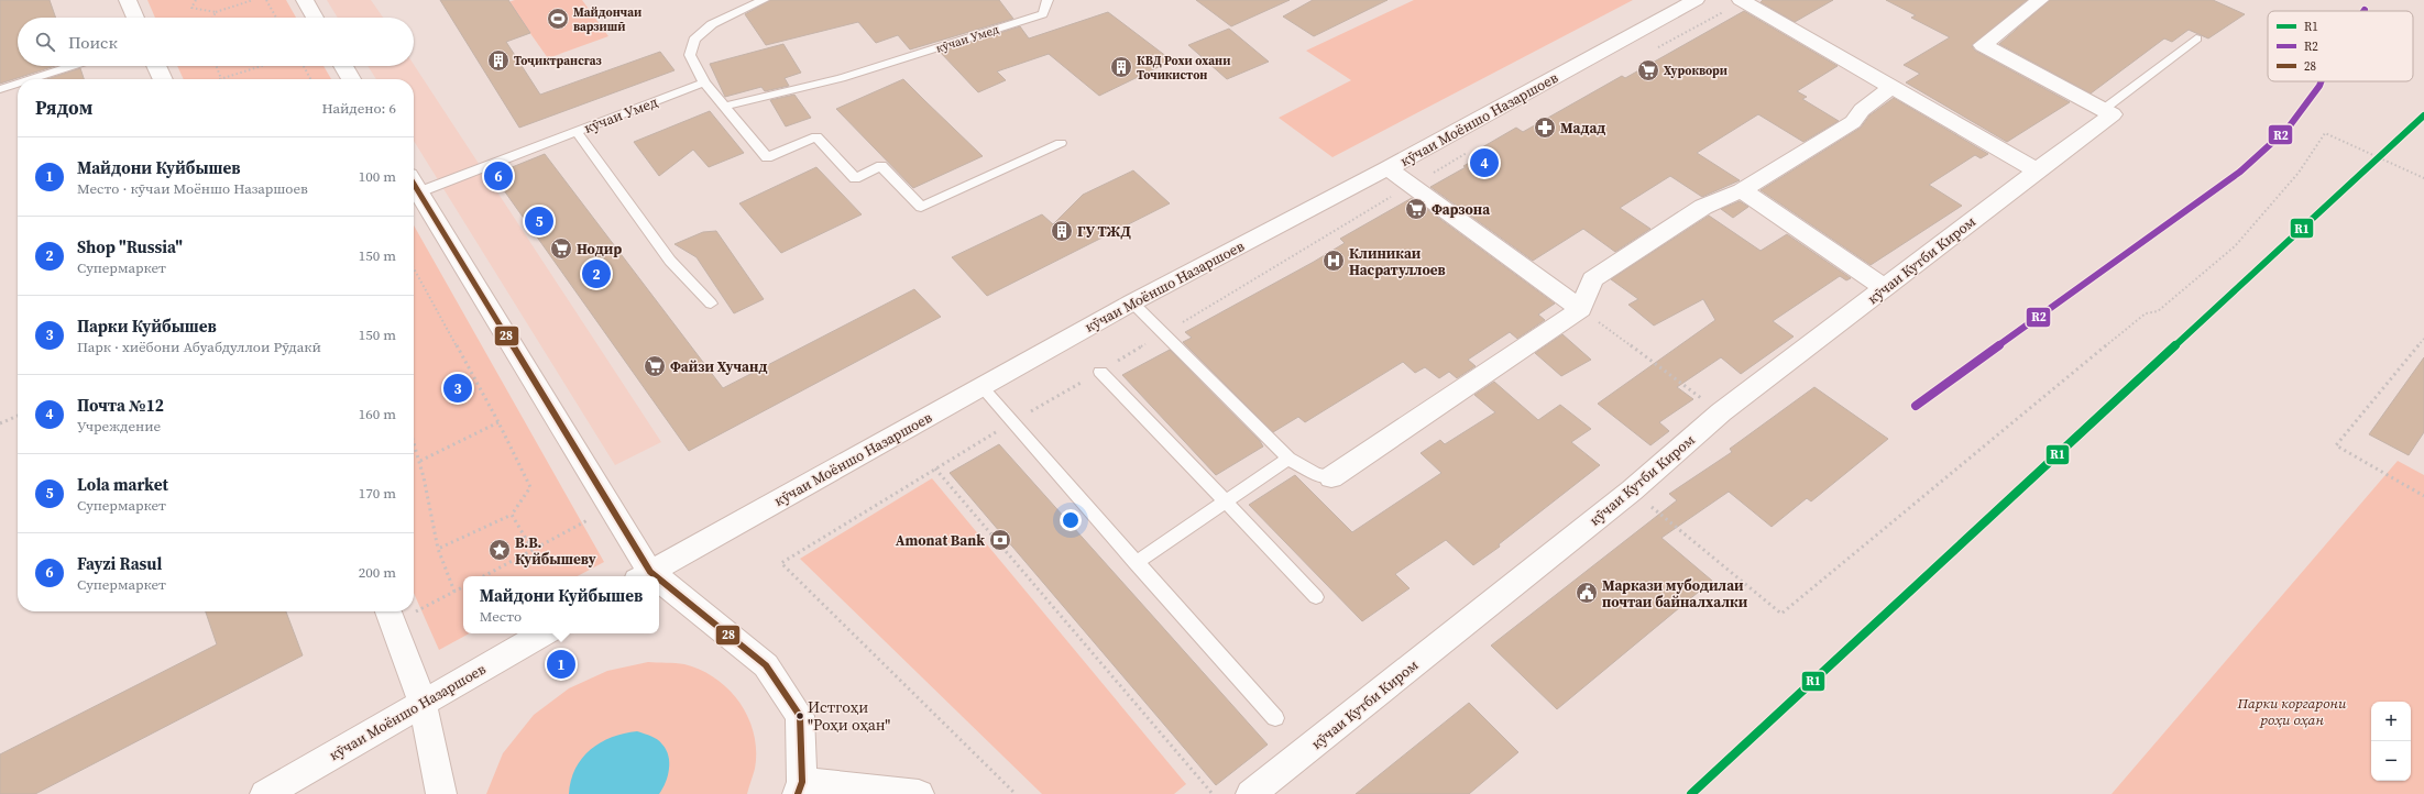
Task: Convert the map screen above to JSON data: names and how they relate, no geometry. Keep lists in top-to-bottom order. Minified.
{"streets":{"street":["кӯчаи Моёншо Назаршоев","кӯчаи Кутби Киром"],"lane":["кӯчаи Умед"]},"parks":["Парки коргарони роҳи оҳан"],"places":{"sports":["Майдончаи варзишӣ"],"building":["Тоҷиктрансгаз","КВД Рохи охани Точикистон","ГУ ТЖД"],"supermarket":["Хуроквори","Фарзона","Нодир","Файзи Хучанд"],"pharmacy":["Мадад"],"hospital":["Клиникаи Насратуллоев"],"bank":["Amonat Bank"],"place":["В.В. Куйбышеву"],"public building":["Маркази мубодилаи почтаи байналхалки"],"other":["Истгоҳи \"Роҳи оҳан\""]},"lines":["transit line R2","transit line R1","transit line 28"],"legend":["R1","R2","28"],"page":{"search":"Поиск","heading":["Рядом","Найдено: 6"],"list":[{"mark":"1","name":"Майдони Куйбышев","note":"Место · кӯчаи Моёншо Назаршоев","value":"100 m"},{"mark":"2","name":"Shop \"Russia\"","note":"Супермаркет","value":"150 m"},{"mark":"3","name":"Парки Куйбышев","note":"Парк · хиёбони Абуабдуллои Рӯдакӣ","value":"150 m"},{"mark":"4","name":"Почта №12","note":"Учреждение","value":"160 m"},{"mark":"5","name":"Lola market","note":"Супермаркет","value":"170 m"},{"mark":"6","name":"Fayzi Rasul","note":"Супермаркет","value":"200 m"}],"pins":["4","6","5","2","3","1"],"popup":["Майдони Куйбышев","Место"],"map_buttons":["+","−"]}}
